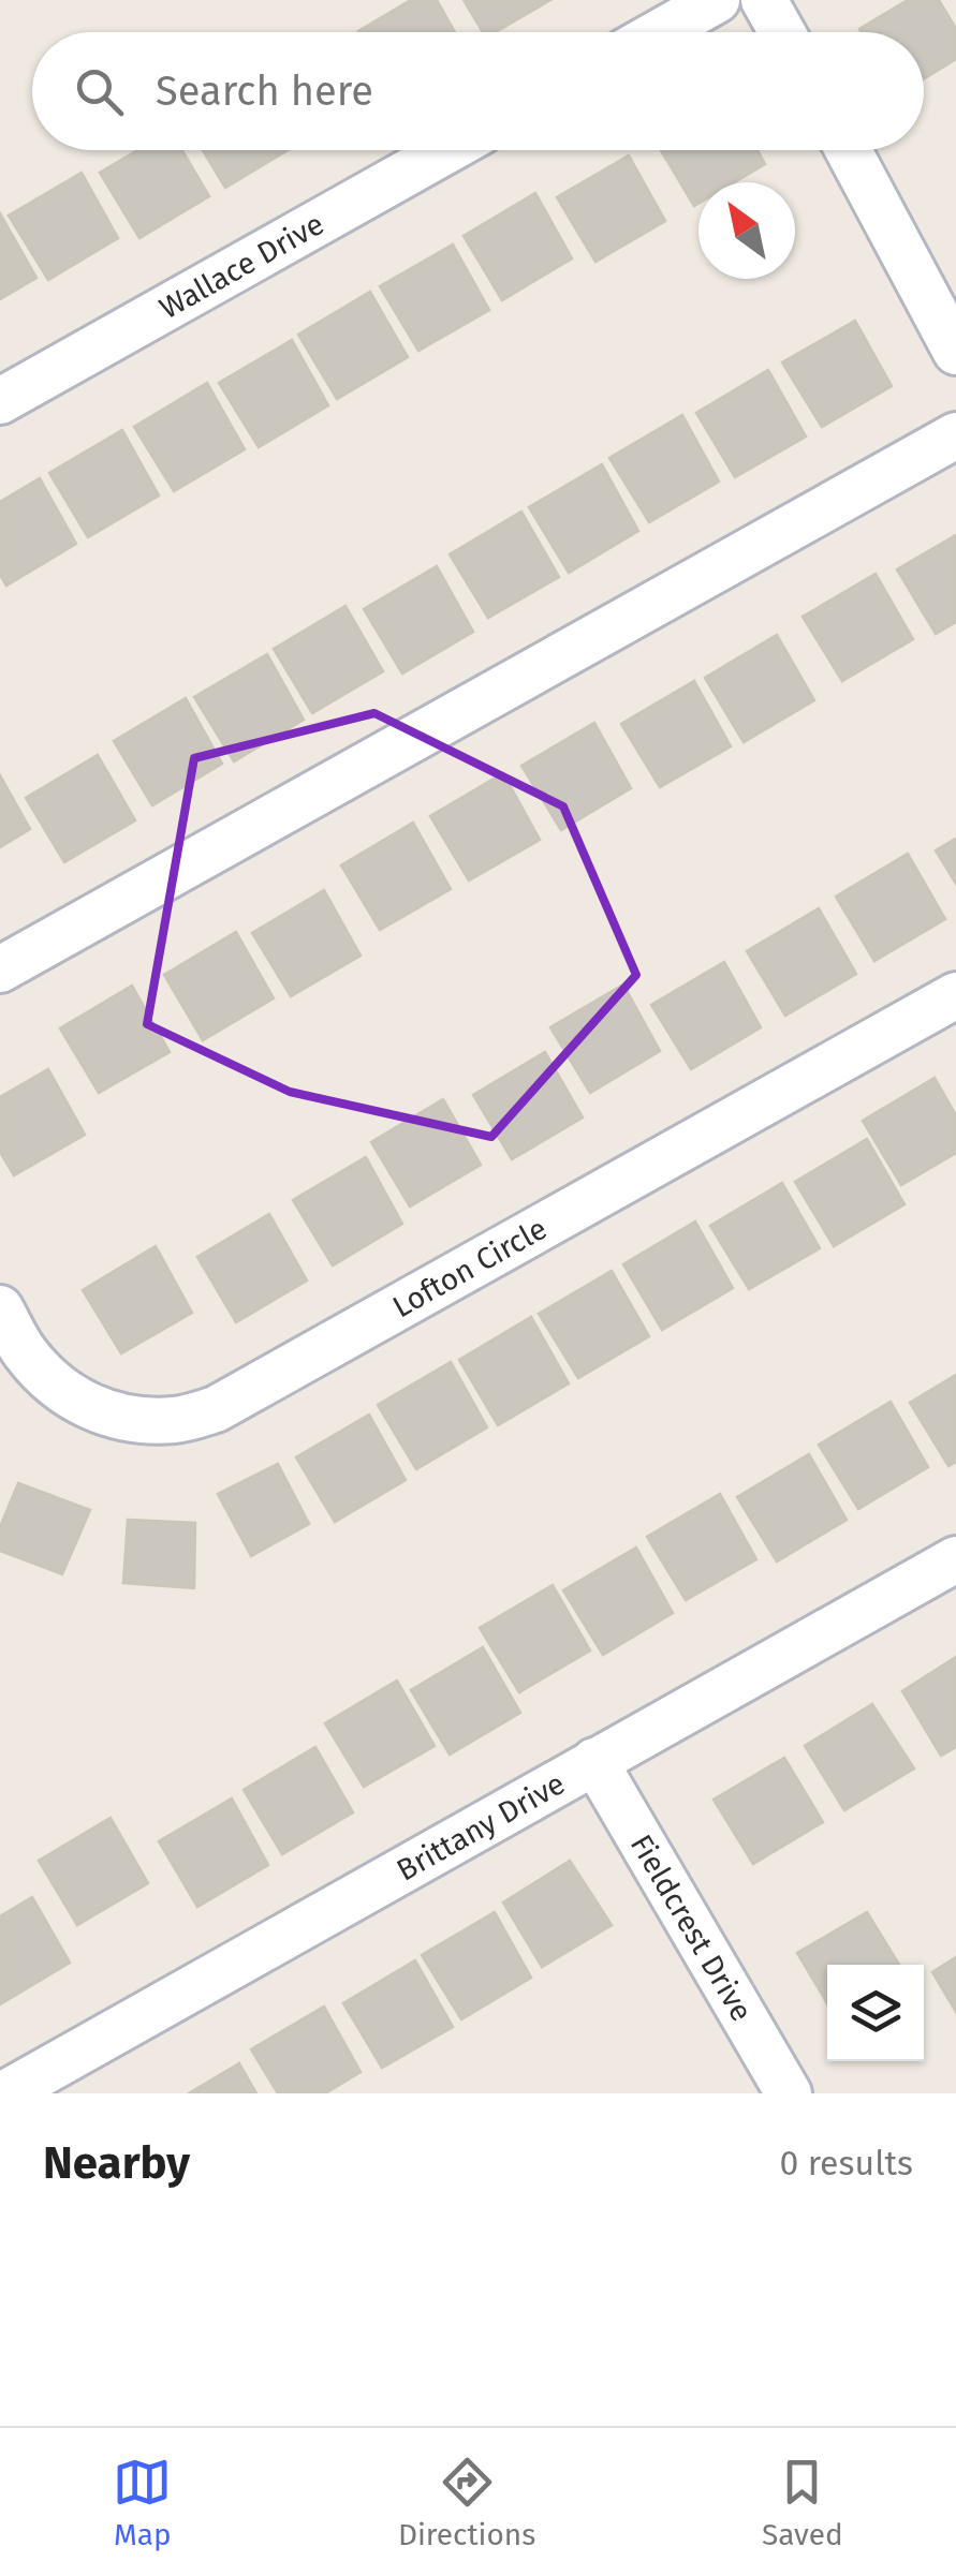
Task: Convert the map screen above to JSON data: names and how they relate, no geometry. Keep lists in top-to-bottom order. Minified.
{"streets":{"street":["Wallace Drive","Lofton Circle","Brittany Drive","Fieldcrest Drive"]},"crossings":[["Brittany Drive","Fieldcrest Drive"]],"north":"top left","page":{"search":"Search here","heading":["Nearby","0 results"],"nav":["Map","Directions","Saved"]}}
